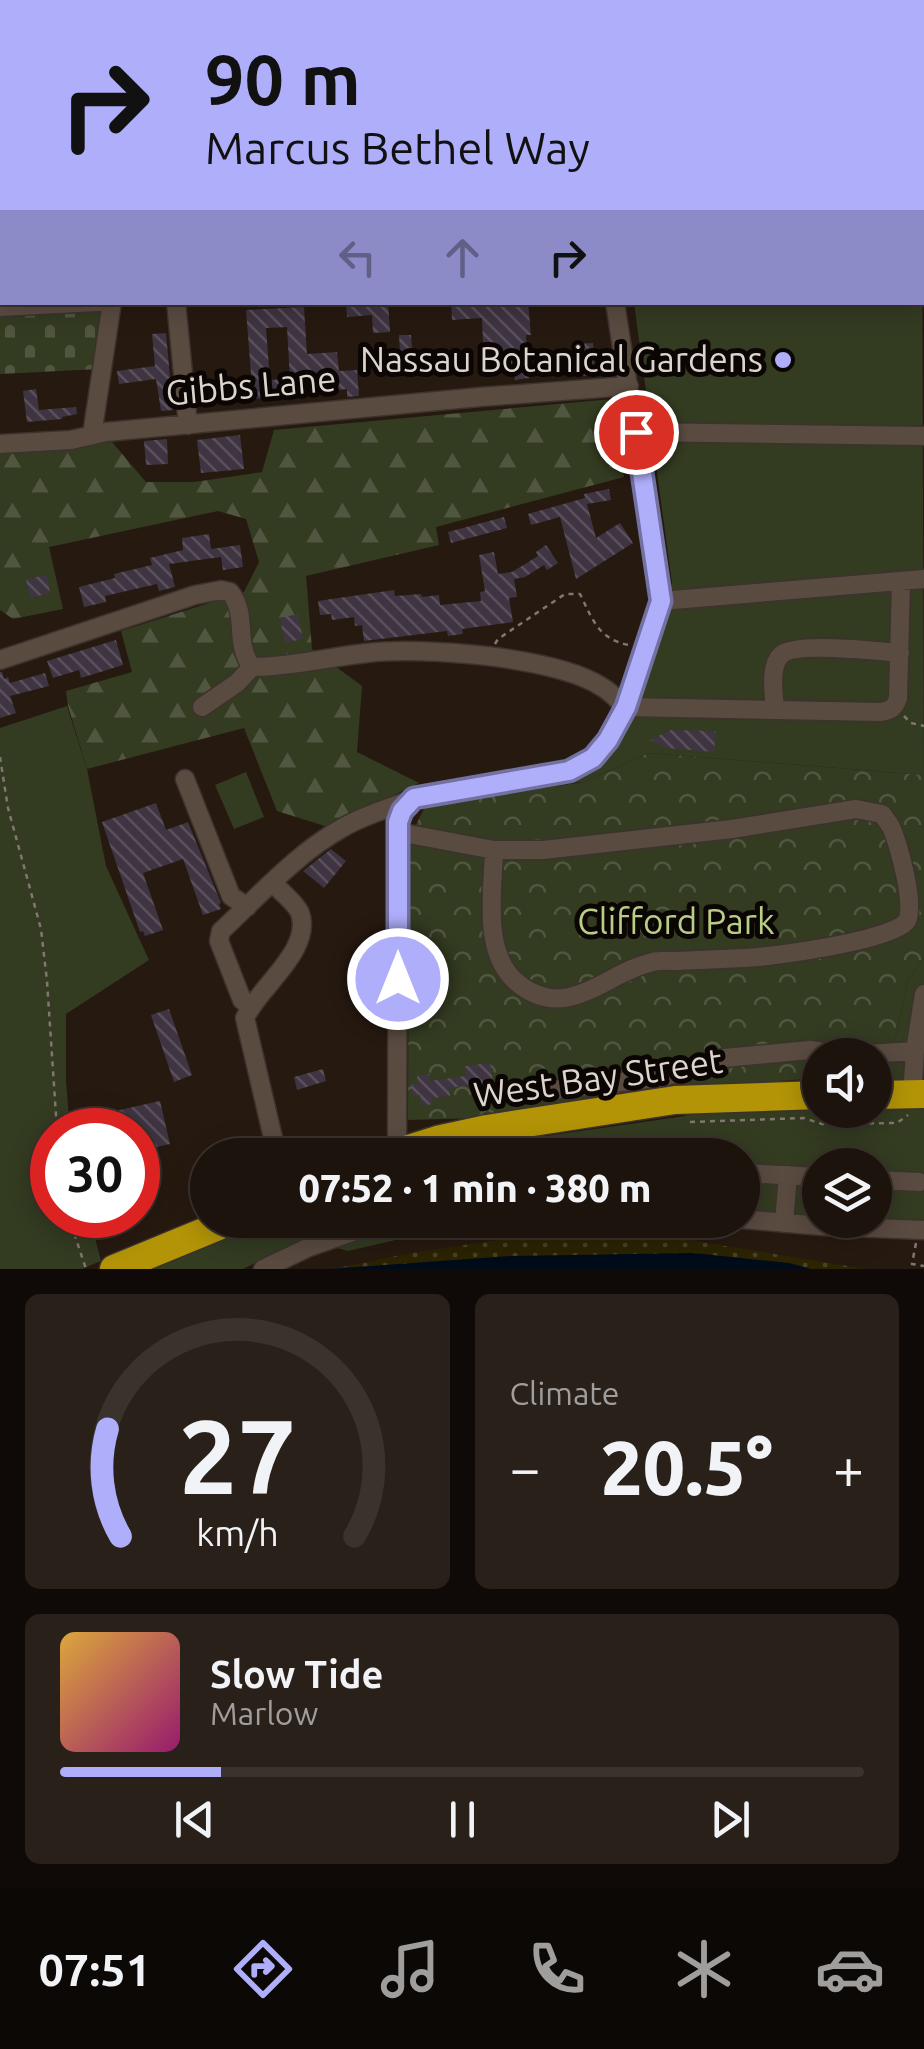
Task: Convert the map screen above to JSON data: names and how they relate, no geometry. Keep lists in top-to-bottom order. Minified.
{"streets":{"highway":["West Bay Street"],"street":["Gibbs Lane"]},"parks":["Clifford Park"],"places":["Nassau Botanical Gardens"],"page":{"turn":["90 m","Marcus Bethel Way"],"limit":"30","trip":"07:52 · 1 min · 380 m","tile":"Climate","heat":["−","20.5°","+"],"song":["Slow Tide","Marlow"],"tabs":"07:51","gauge":["27","km/h"]}}
